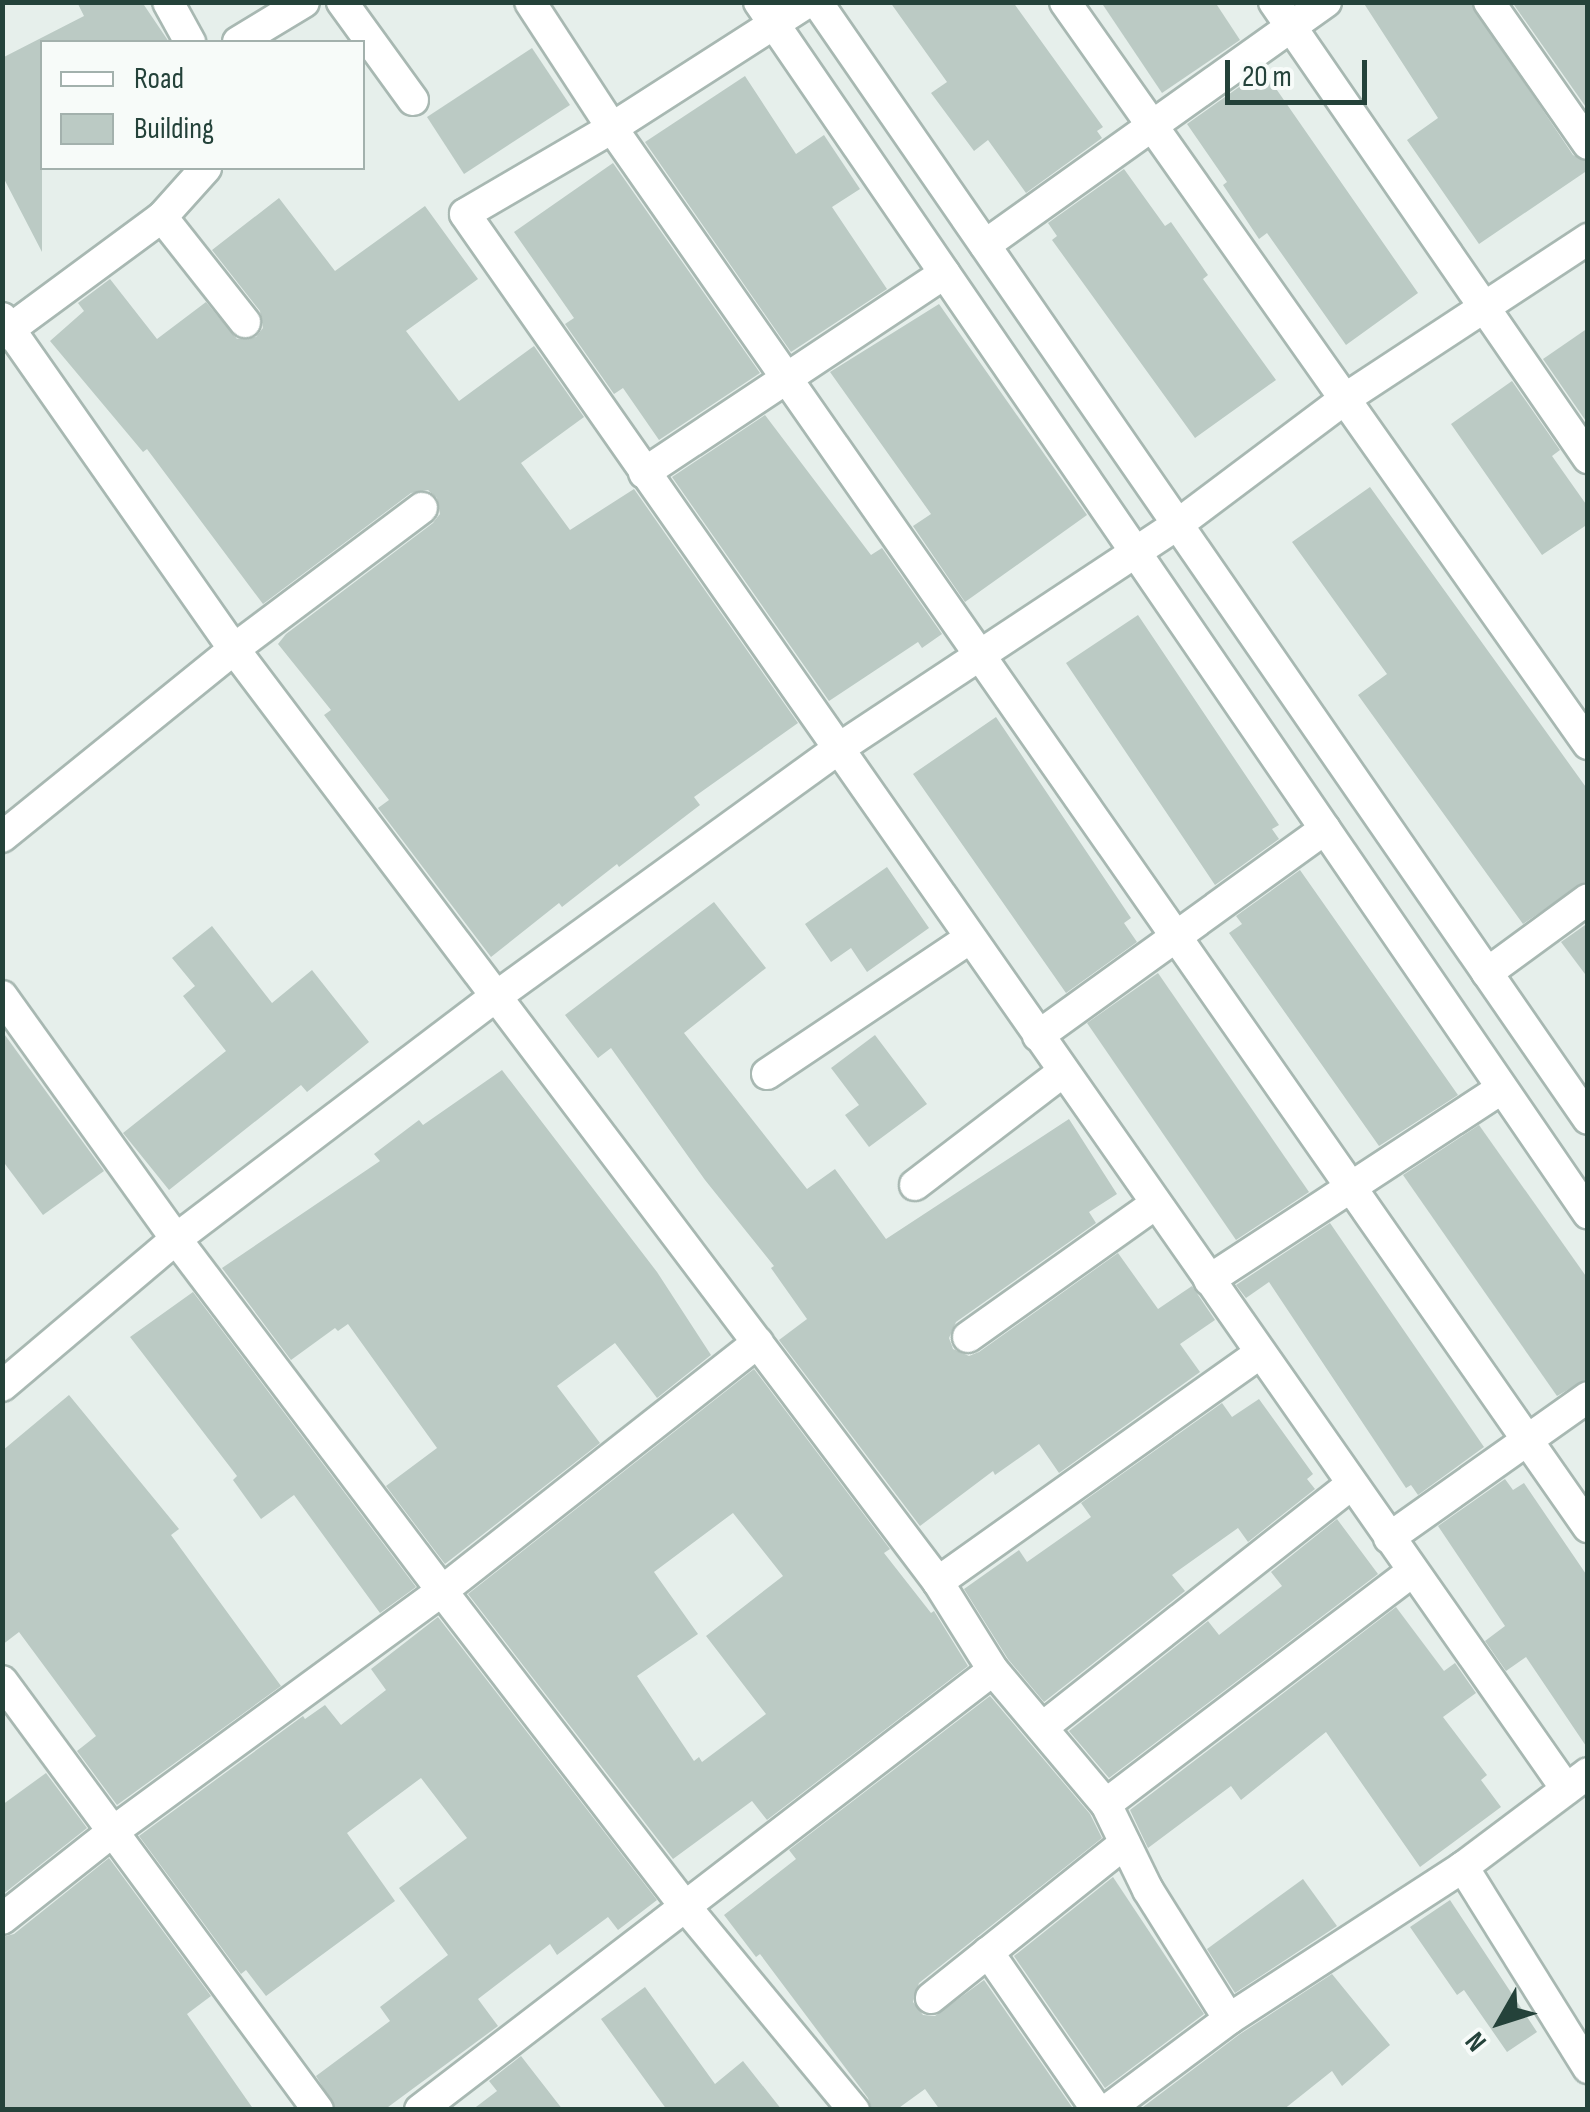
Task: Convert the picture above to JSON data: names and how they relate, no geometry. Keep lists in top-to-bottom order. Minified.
{"legend":["Road","Building"],"scale_bar":"20 m","north":"bottom left"}
